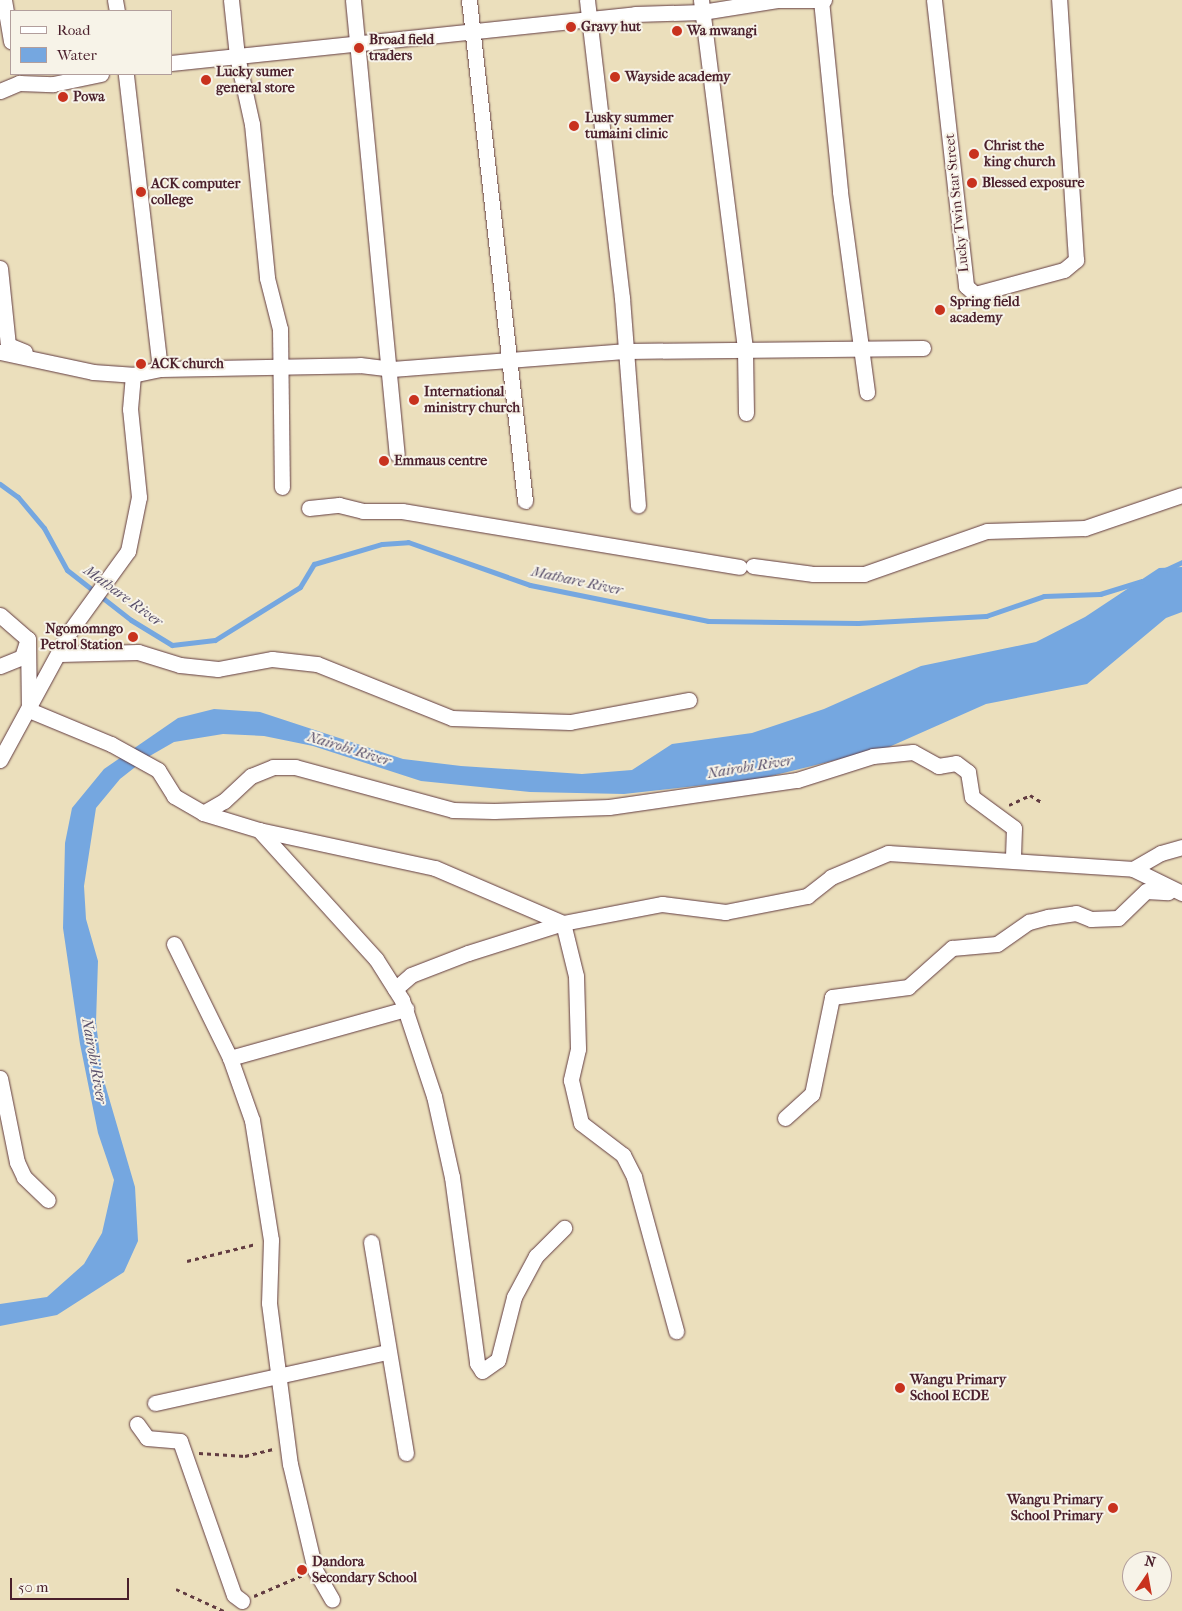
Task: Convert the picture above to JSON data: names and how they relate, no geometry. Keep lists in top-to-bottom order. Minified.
{"streets":{"street":["Lucky Twin Star Street"]},"water":["Mathare River","Nairobi River"],"places":["Gravy hut","Wa mwangi","Broad field traders","Wayside academy","Lucky sumer general store","Powa","Lusky summer tumaini clinic","Christ the king church","Blessed exposure","ACK computer college","Spring field academy","ACK church","International ministry church","Emmaus centre","Ngomomngo Petrol Station","Wangu Primary School ECDE","Wangu Primary School Primary","Dandora Secondary School"],"legend":["Road","Water"],"scale_bar":"50 m","north":"top"}
